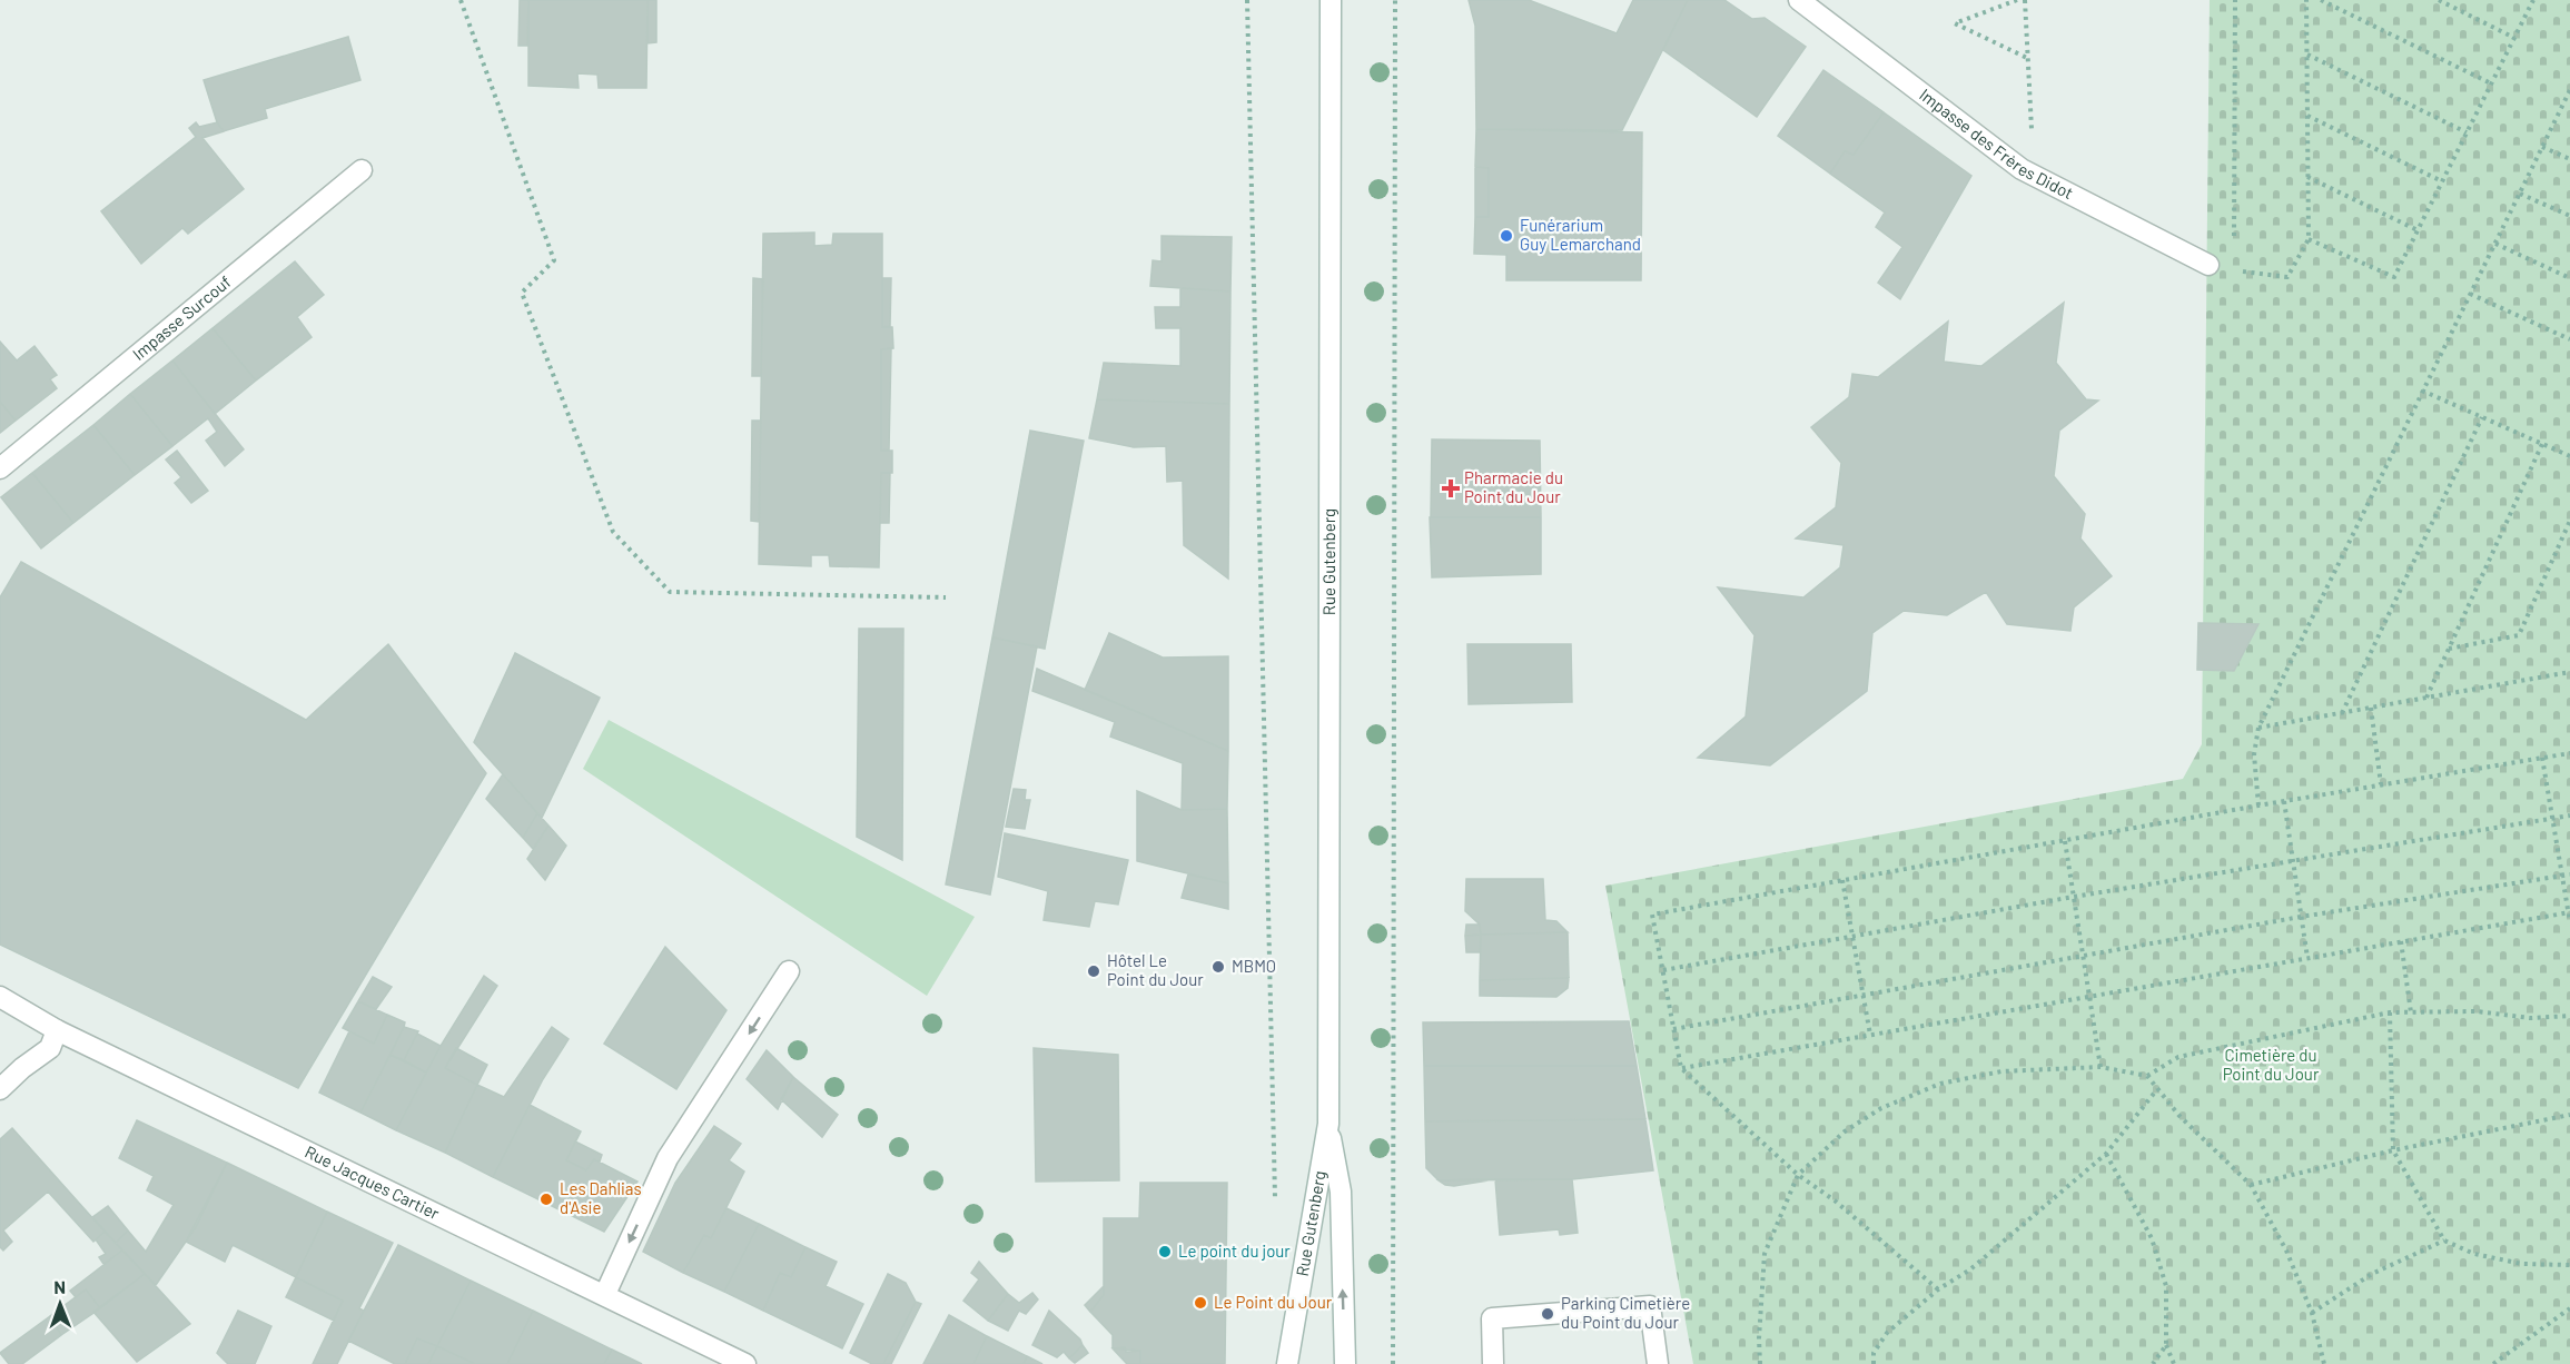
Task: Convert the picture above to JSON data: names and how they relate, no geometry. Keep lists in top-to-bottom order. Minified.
{"streets":{"street":["Impasse des Frères Didot","Impasse Surcouf","Rue Gutenberg","Rue Jacques Cartier"]},"parks":["Cimetière du Point du Jour"],"places":{"other":["Funérarium Guy Lemarchand","MBMO","Hôtel Le Point du Jour","Les Dahlias d'Asie","Le point du jour","Le Point du Jour","Parking Cimetière du Point du Jour"],"health":["Pharmacie du Point du Jour"]},"north":"top"}
